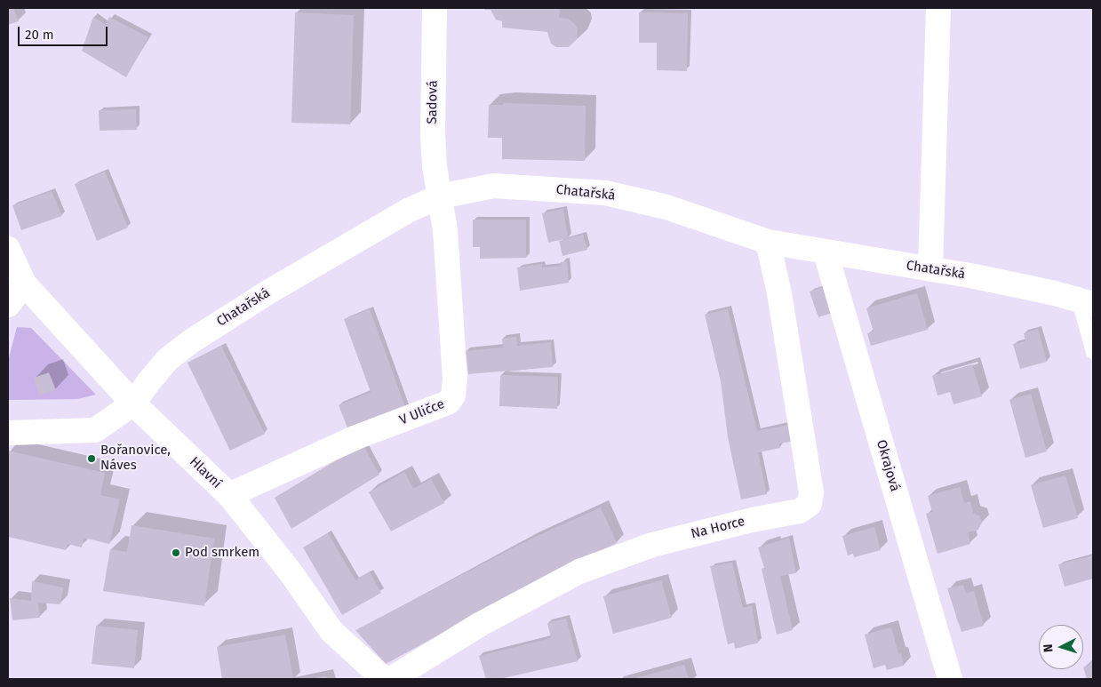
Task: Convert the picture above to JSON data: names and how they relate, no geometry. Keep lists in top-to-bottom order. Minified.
{"streets":{"street":["Sadová","Chatařská","V Uličce","Okrajová","Hlavní","Na Horce"]},"crossings":[["Sadová","Chatařská"],["Sadová","V Uličce"],["Chatařská","V Uličce"],["Chatařská","Okrajová"],["Chatařská","Hlavní"],["Chatařská","Na Horce"],["V Uličce","Hlavní"]],"places":["Bořanovice, Náves","Pod smrkem"],"scale_bar":"20 m","north":"left"}
